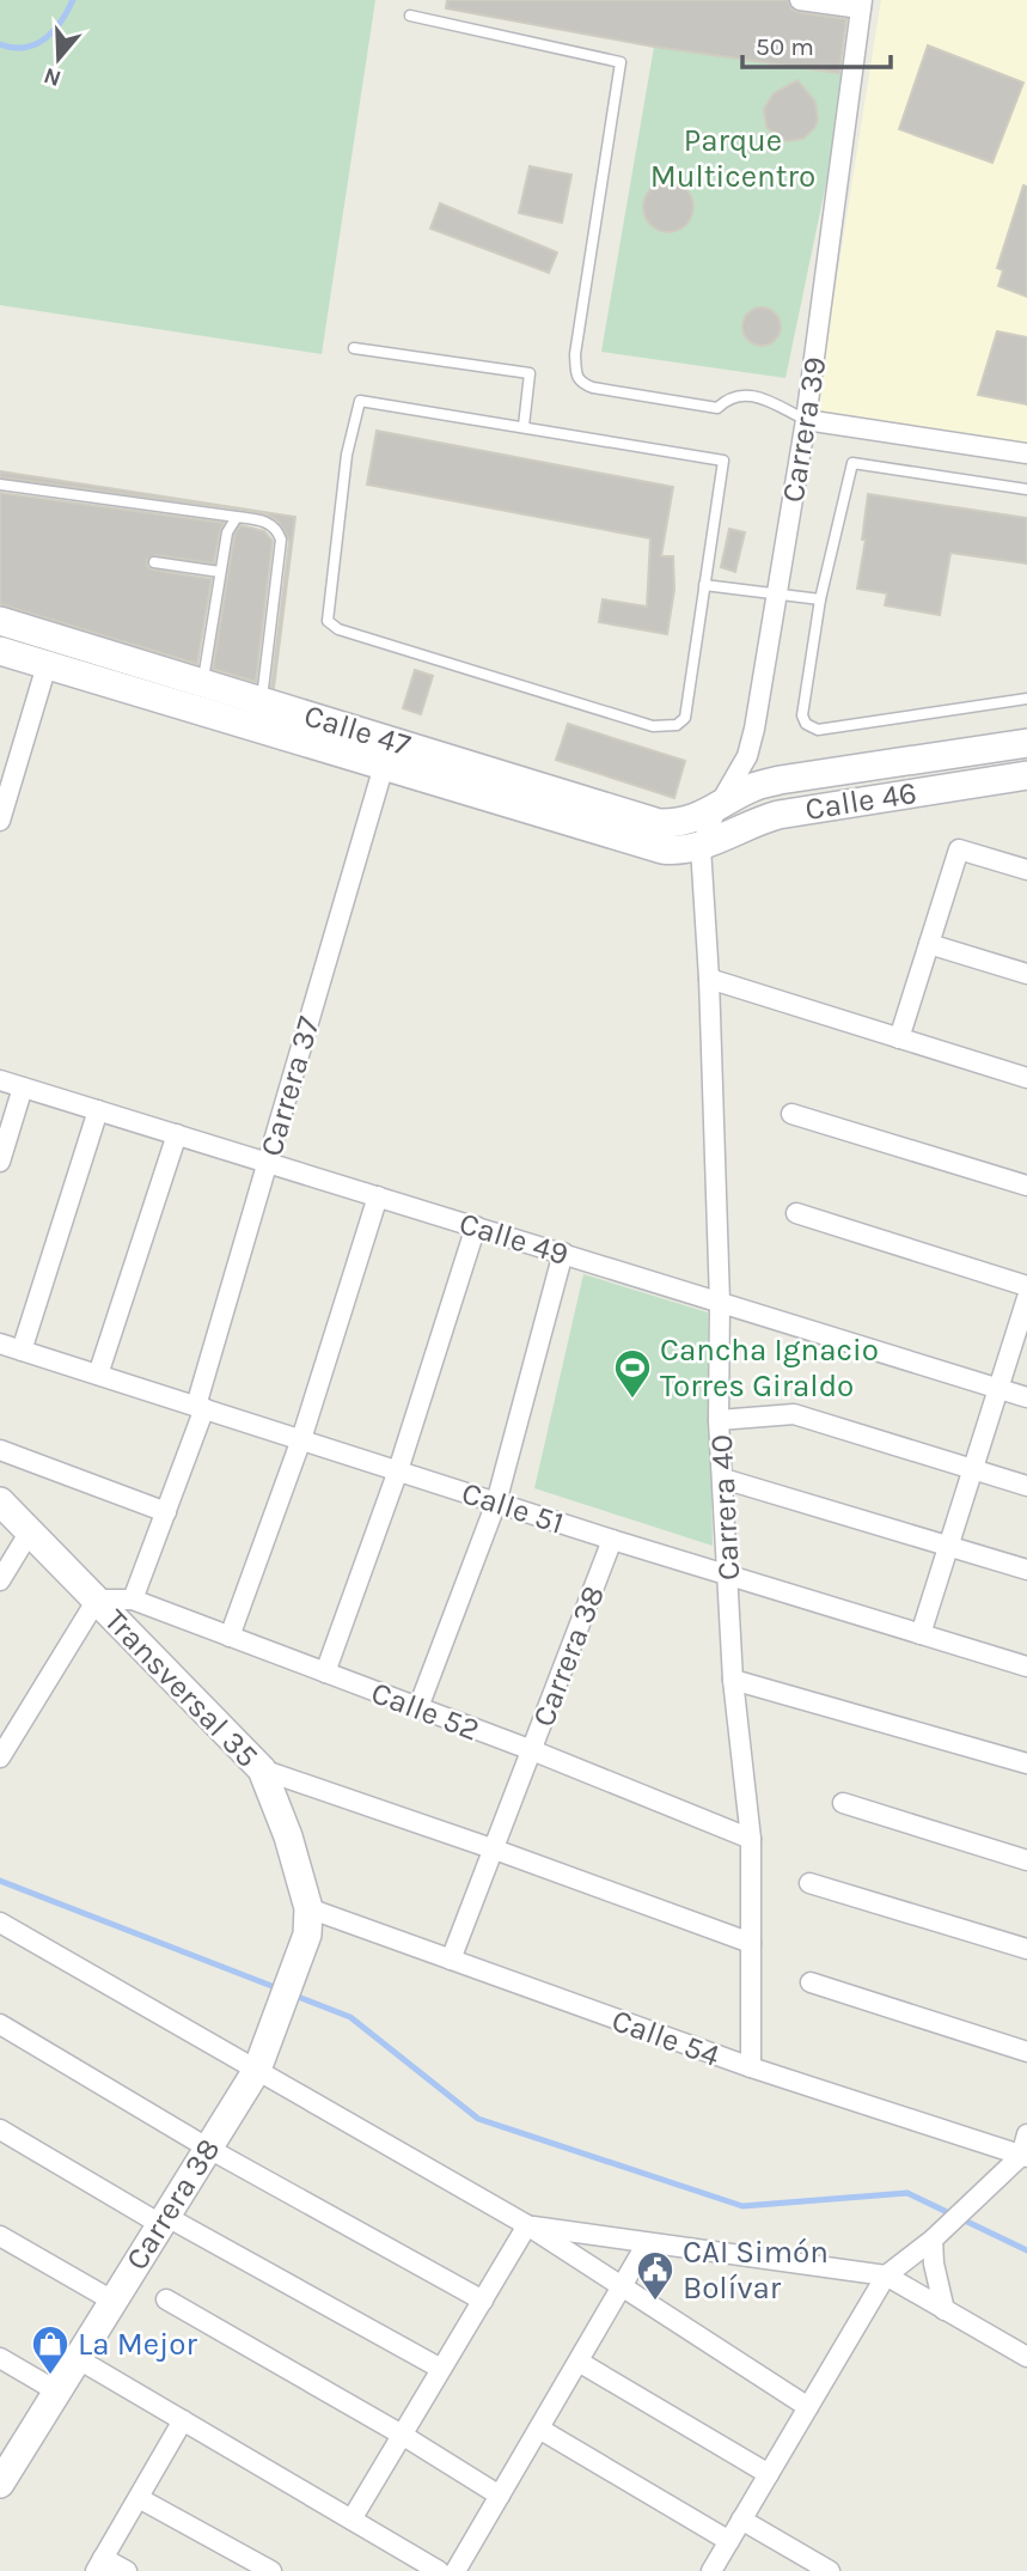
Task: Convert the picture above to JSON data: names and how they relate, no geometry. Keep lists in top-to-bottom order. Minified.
{"streets":{"main road":["Calle 47","Calle 46","Carrera 38","Transversal 35"],"street":["Carrera 39","Carrera 37","Calle 49","Calle 51","Carrera 40","Calle 52","Calle 54"]},"crossings":[["Carrera 39","Calle 47"],["Carrera 39","Calle 46"],["Carrera 39","Carrera 40"],["Calle 47","Calle 46"],["Calle 47","Carrera 37"],["Calle 47","Carrera 40"],["Calle 46","Carrera 40"],["Carrera 37","Calle 49"],["Carrera 37","Calle 51"],["Carrera 37","Calle 52"],["Calle 49","Carrera 40"],["Calle 51","Carrera 40"],["Calle 51","Carrera 38"],["Carrera 40","Calle 52"],["Carrera 40","Calle 54"],["Carrera 38","Transversal 35"],["Carrera 38","Calle 52"],["Carrera 38","Calle 54"],["Transversal 35","Calle 52"],["Transversal 35","Calle 54"]],"parks":["Parque Multicentro"],"places":{"sports":["Cancha Ignacio Torres Giraldo"],"public building":["CAI Simón Bolívar"],"shop":["La Mejor"]},"scale_bar":"50 m","north":"bottom"}
